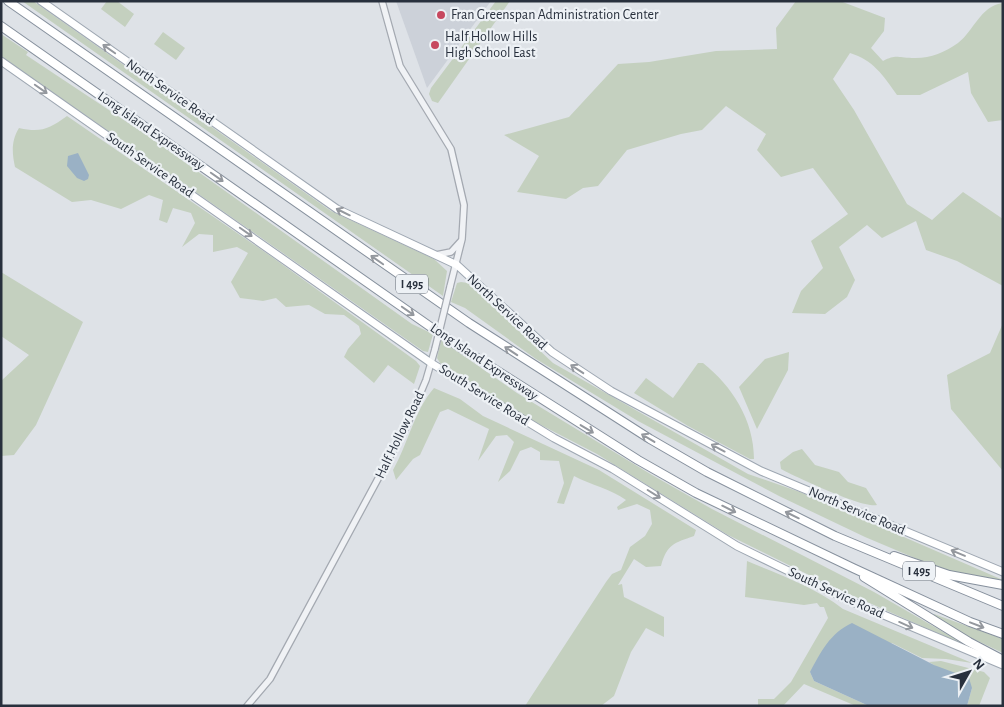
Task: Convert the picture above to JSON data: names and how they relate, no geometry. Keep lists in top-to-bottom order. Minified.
{"streets":{"highway":["Long Island Expressway","I 495"],"main road":["North Service Road","South Service Road"],"street":["Half Hollow Road"]},"crossings":[["North Service Road","Half Hollow Road"],["South Service Road","Half Hollow Road"]],"one_way":["North Service Road","South Service Road"],"places":["Fran Greenspan Administration Center","Half Hollow Hills High School East"],"north":"top right"}
